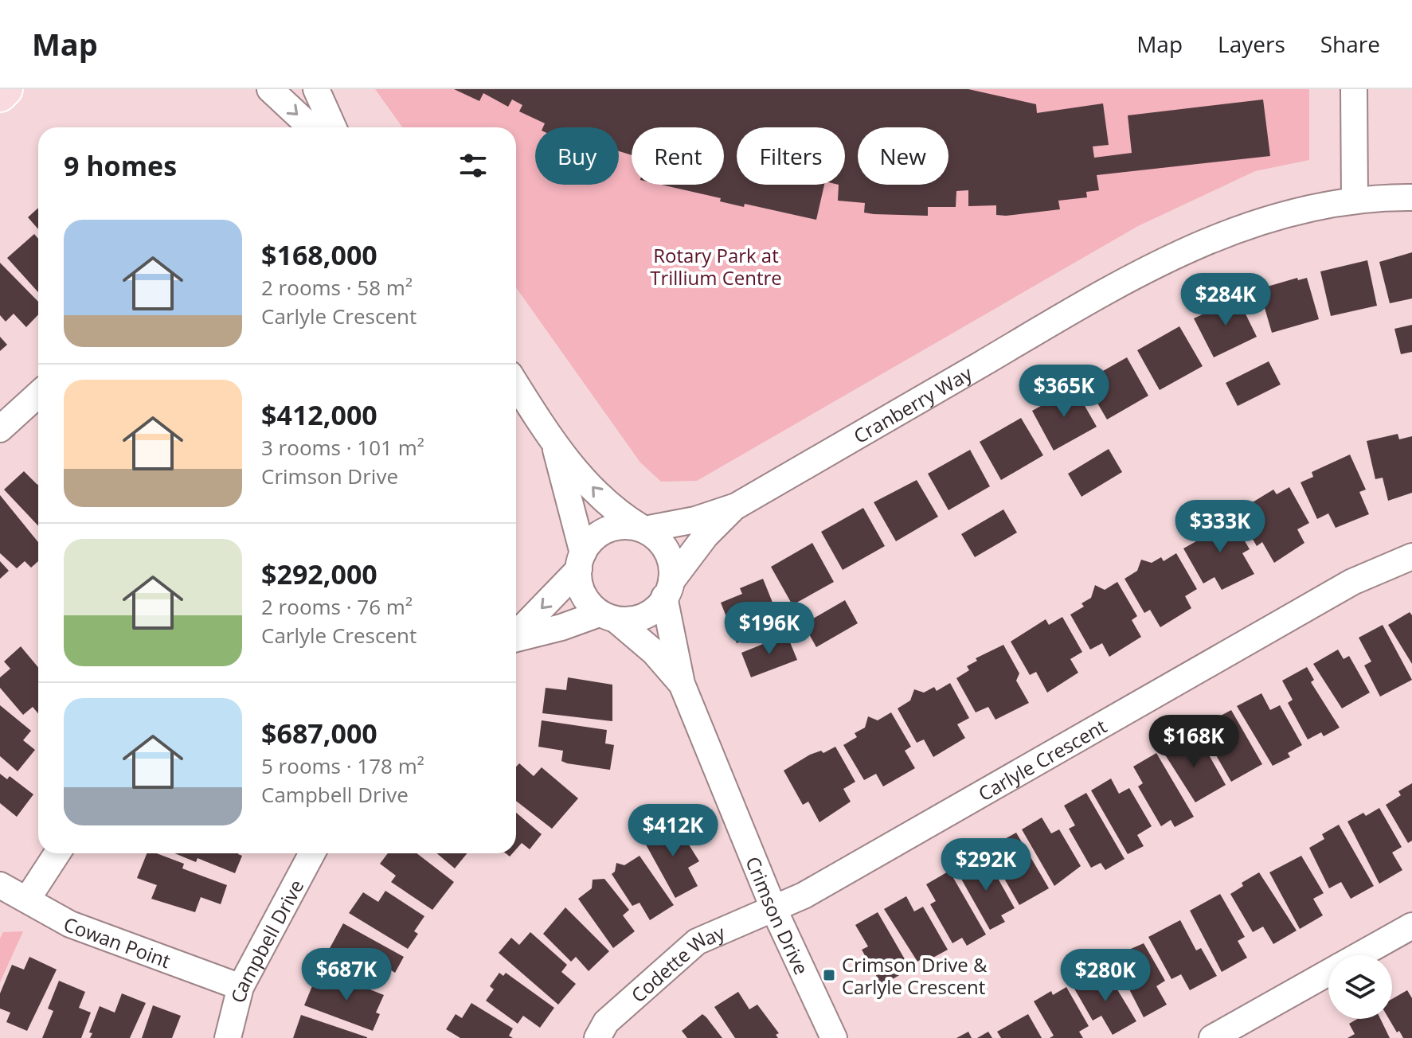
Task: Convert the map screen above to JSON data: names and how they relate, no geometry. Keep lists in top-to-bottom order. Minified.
{"streets":{"street":["Cranberry Way","Carlyle Crescent","Crimson Drive","Cowan Point","Campbell Drive","Codette Way"]},"crossings":[["Cranberry Way","Crimson Drive"],["Carlyle Crescent","Crimson Drive"],["Carlyle Crescent","Codette Way"],["Crimson Drive","Codette Way"],["Cowan Point","Campbell Drive"]],"parks":["Rotary Park at Trillium Centre"],"places":{"transit":["Crimson Drive & Carlyle Crescent"]},"page":{"header":"Map","nav":["Map","Layers","Share"],"chip":["Buy","Rent","Filters","New"],"heading":"9 homes","list":[{"name":"$168,000","note":"2 rooms · 58 m² · Carlyle Crescent"},{"name":"$412,000","note":"3 rooms · 101 m² · Crimson Drive"},{"name":"$292,000","note":"2 rooms · 76 m² · Carlyle Crescent"},{"name":"$687,000","note":"5 rooms · 178 m² · Campbell Drive"}],"price":["$284K","$365K","$333K","$196K","$168K","$412K","$292K","$687K","$280K"]}}
